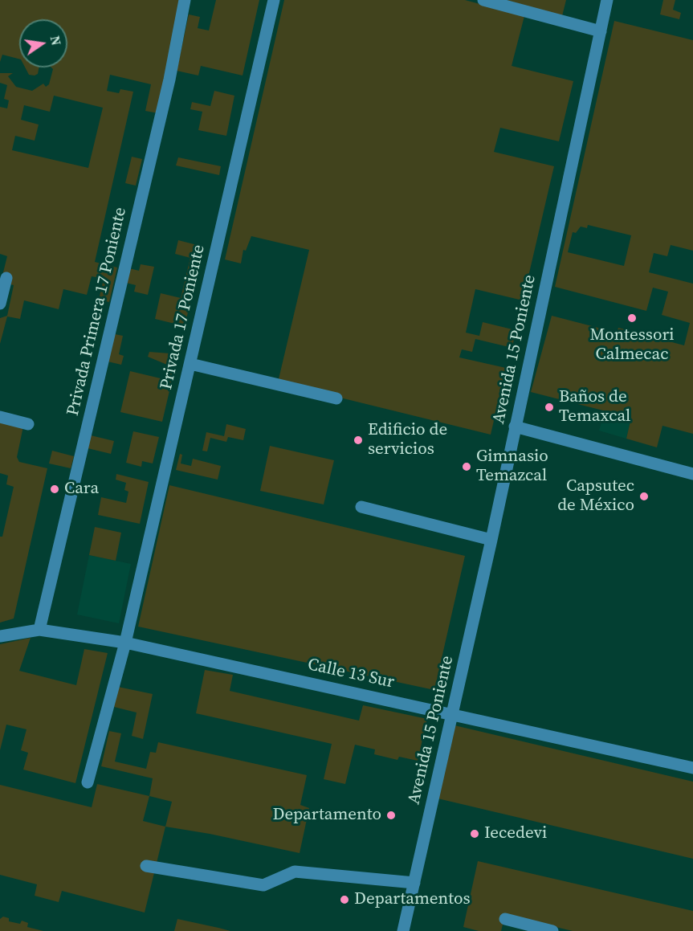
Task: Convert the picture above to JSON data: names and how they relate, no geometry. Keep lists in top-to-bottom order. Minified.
{"streets":{"street":["Privada Primera 17 Poniente","Privada 17 Poniente","Avenida 15 Poniente","Calle 13 Sur"]},"crossings":[["Privada Primera 17 Poniente","Calle 13 Sur"],["Privada 17 Poniente","Calle 13 Sur"],["Avenida 15 Poniente","Calle 13 Sur"]],"places":["Montessori Calmecac","Baños de Temaxcal","Edificio de servicios","Gimnasio Temazcal","Cara","Capsutec de México","Departamento","Iecedevi","Departamentos"],"north":"right"}
